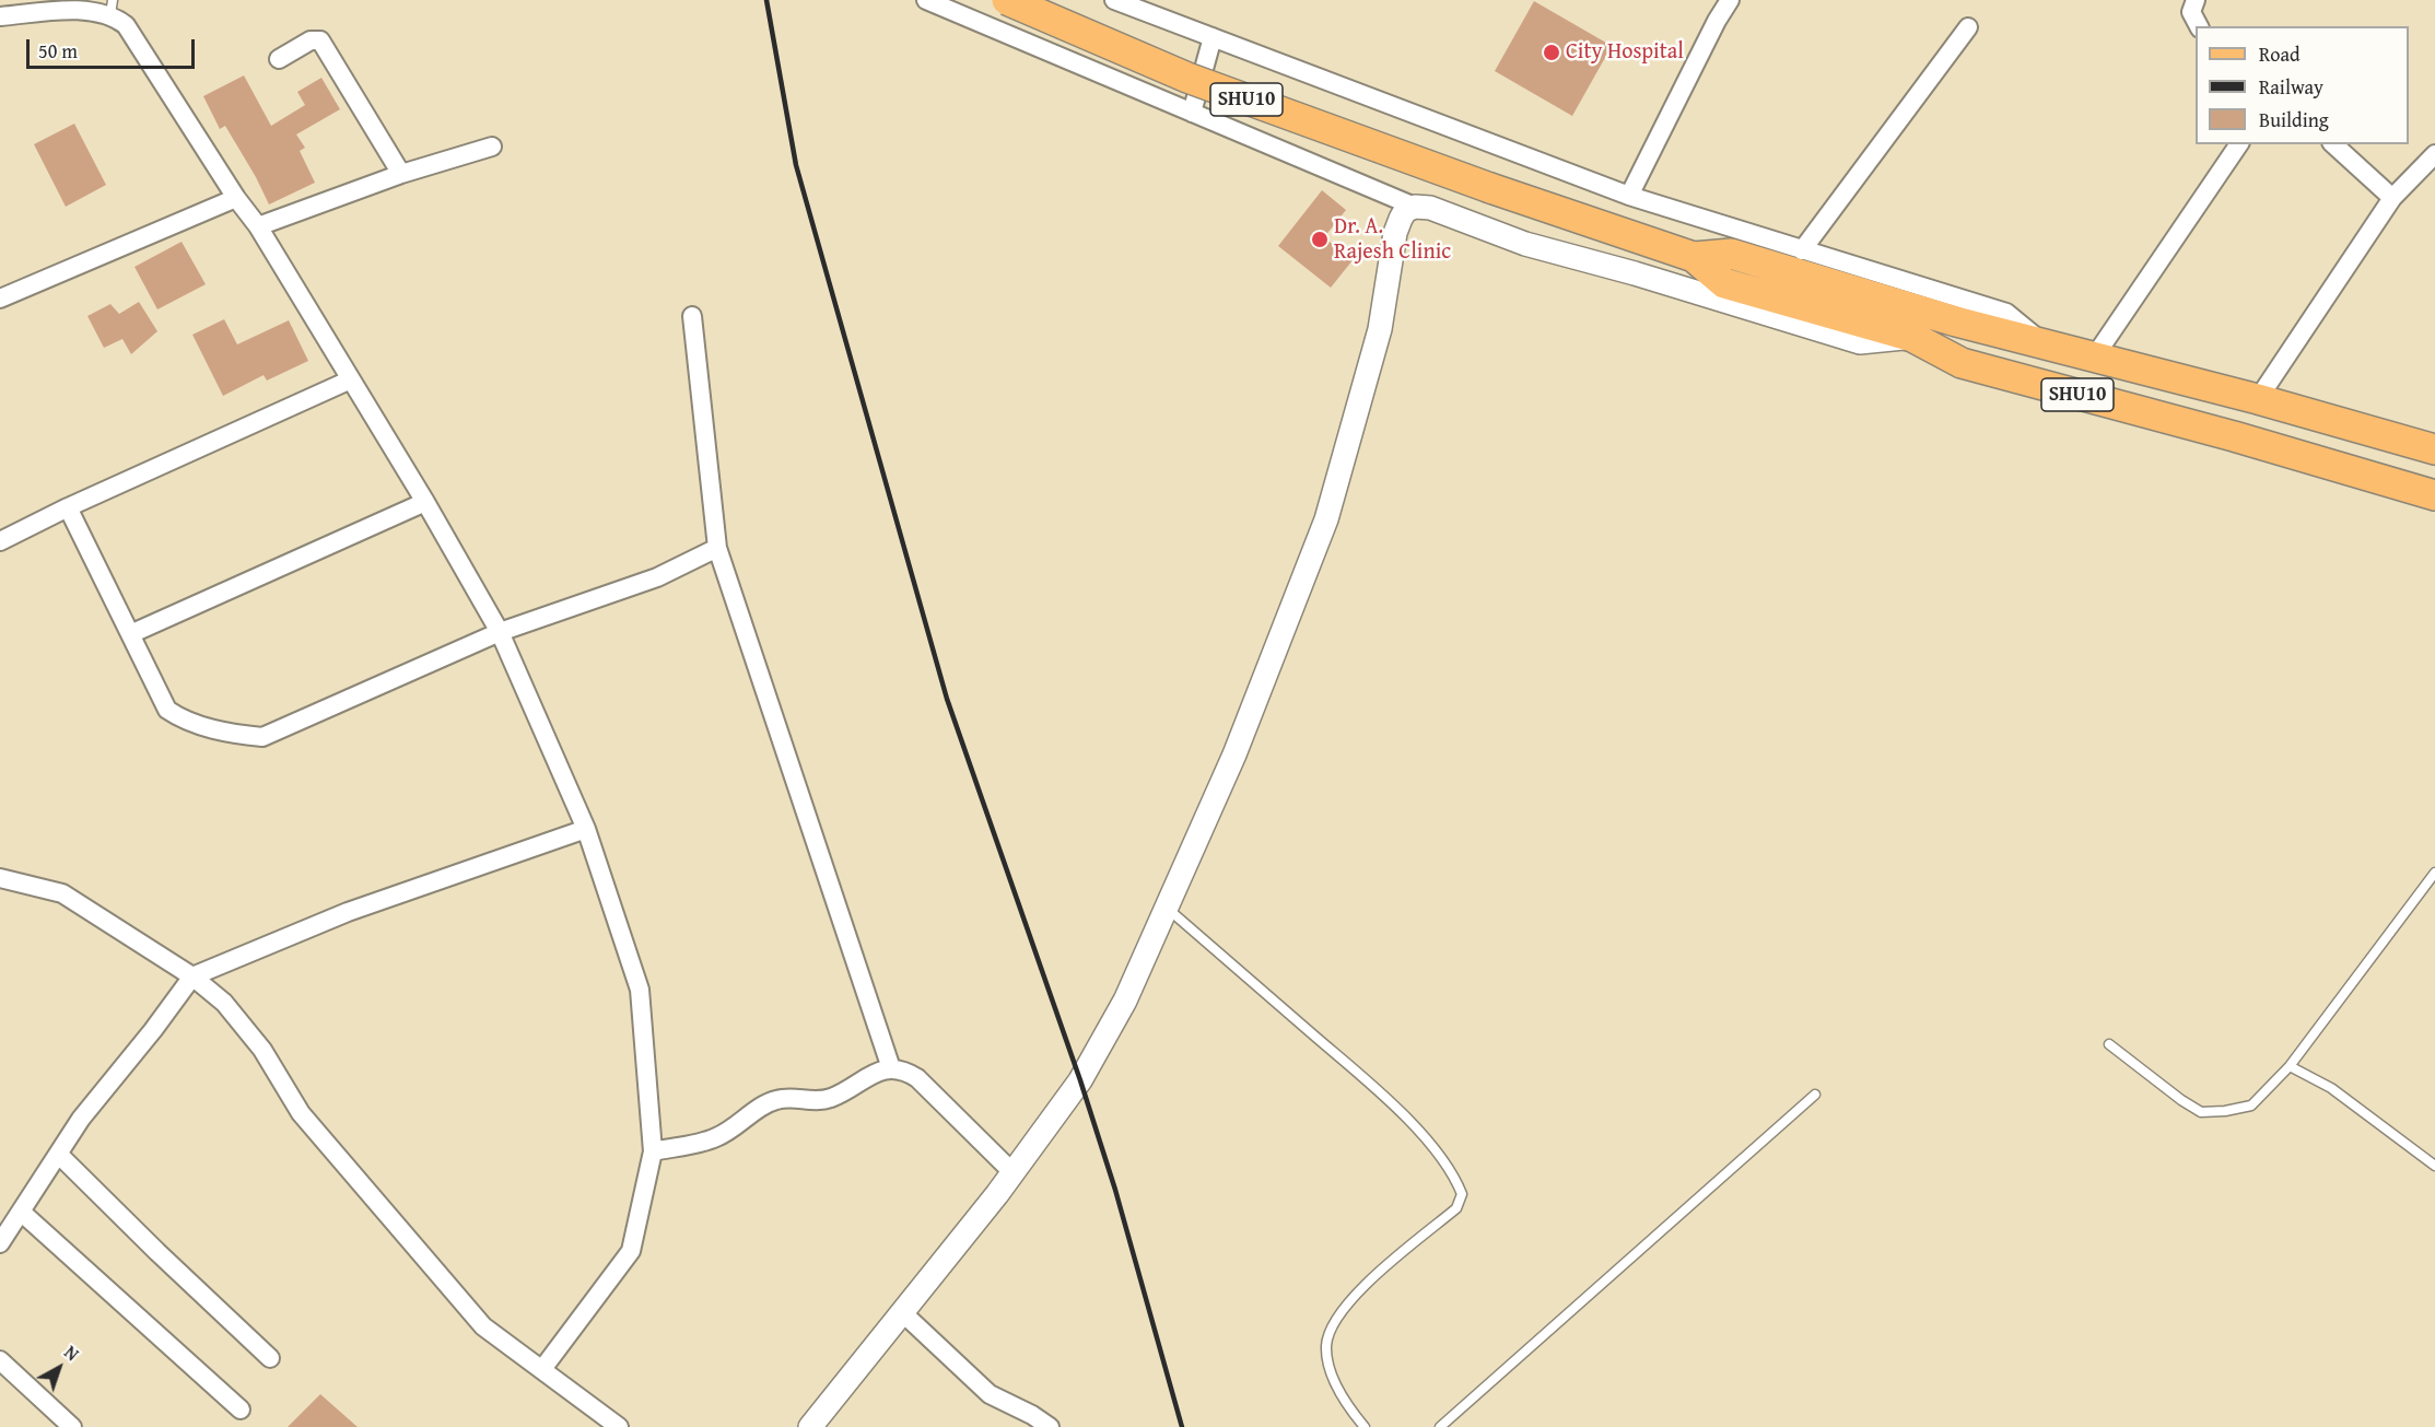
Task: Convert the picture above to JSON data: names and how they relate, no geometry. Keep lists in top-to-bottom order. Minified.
{"streets":{"main road":["SHU10"]},"places":["City Hospital","Dr. A. Rajesh Clinic"],"legend":["Road","Railway","Building"],"scale_bar":"50 m","north":"top right"}
